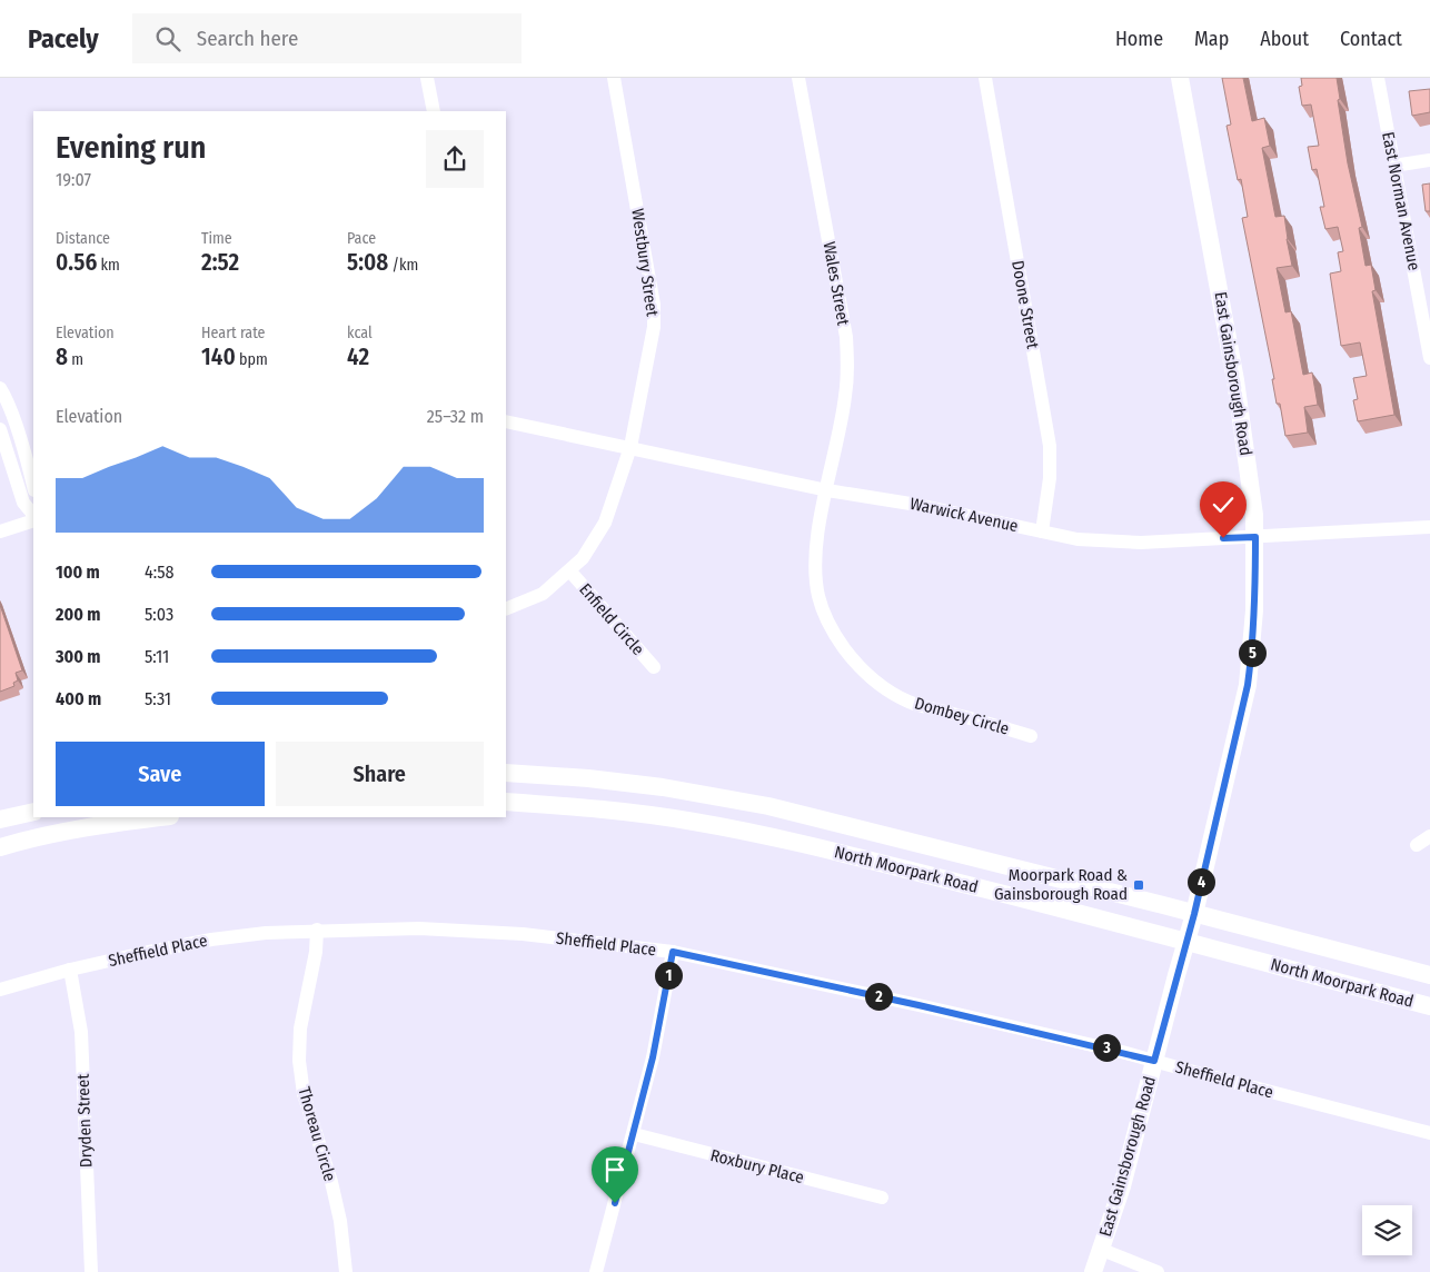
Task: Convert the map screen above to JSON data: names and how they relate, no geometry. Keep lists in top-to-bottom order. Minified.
{"streets":{"main road":["East Gainsborough Road","North Moorpark Road"],"street":["East Norman Avenue","Westbury Street","Wales Street","Doone Street","Warwick Avenue","Enfield Circle","Dombey Circle","Sheffield Place","Dryden Street","Thoreau Circle","Roxbury Place"]},"crossings":[["Westbury Street","Warwick Avenue"],["Westbury Street","Enfield Circle"],["Wales Street","Warwick Avenue"],["Wales Street","Dombey Circle"],["Doone Street","Warwick Avenue"],["East Gainsborough Road","Warwick Avenue"],["East Gainsborough Road","North Moorpark Road"],["East Gainsborough Road","Sheffield Place"],["Warwick Avenue","Dombey Circle"],["Sheffield Place","Dryden Street"],["Sheffield Place","Thoreau Circle"]],"places":{"transit":["Moorpark Road & Gainsborough Road"]},"page":{"header":"Pacely","search":"Search here","nav":["Home","Map","About","Contact"],"heading":["Evening run","19:07"],"stats":[["Distance","0.56 km"],["Time","2:52"],["Pace","5:08 /km"],["Elevation","8 m"],["Heart rate","140 bpm"],["kcal","42"]],"chart":["Elevation","25–32 m"],"list":[{"name":"100 m","note":"4:58"},{"name":"200 m","note":"5:03"},{"name":"300 m","note":"5:11"},{"name":"400 m","note":"5:31"}],"pins":["5","4","1","2","3"],"buttons":["Save","Share"]}}
